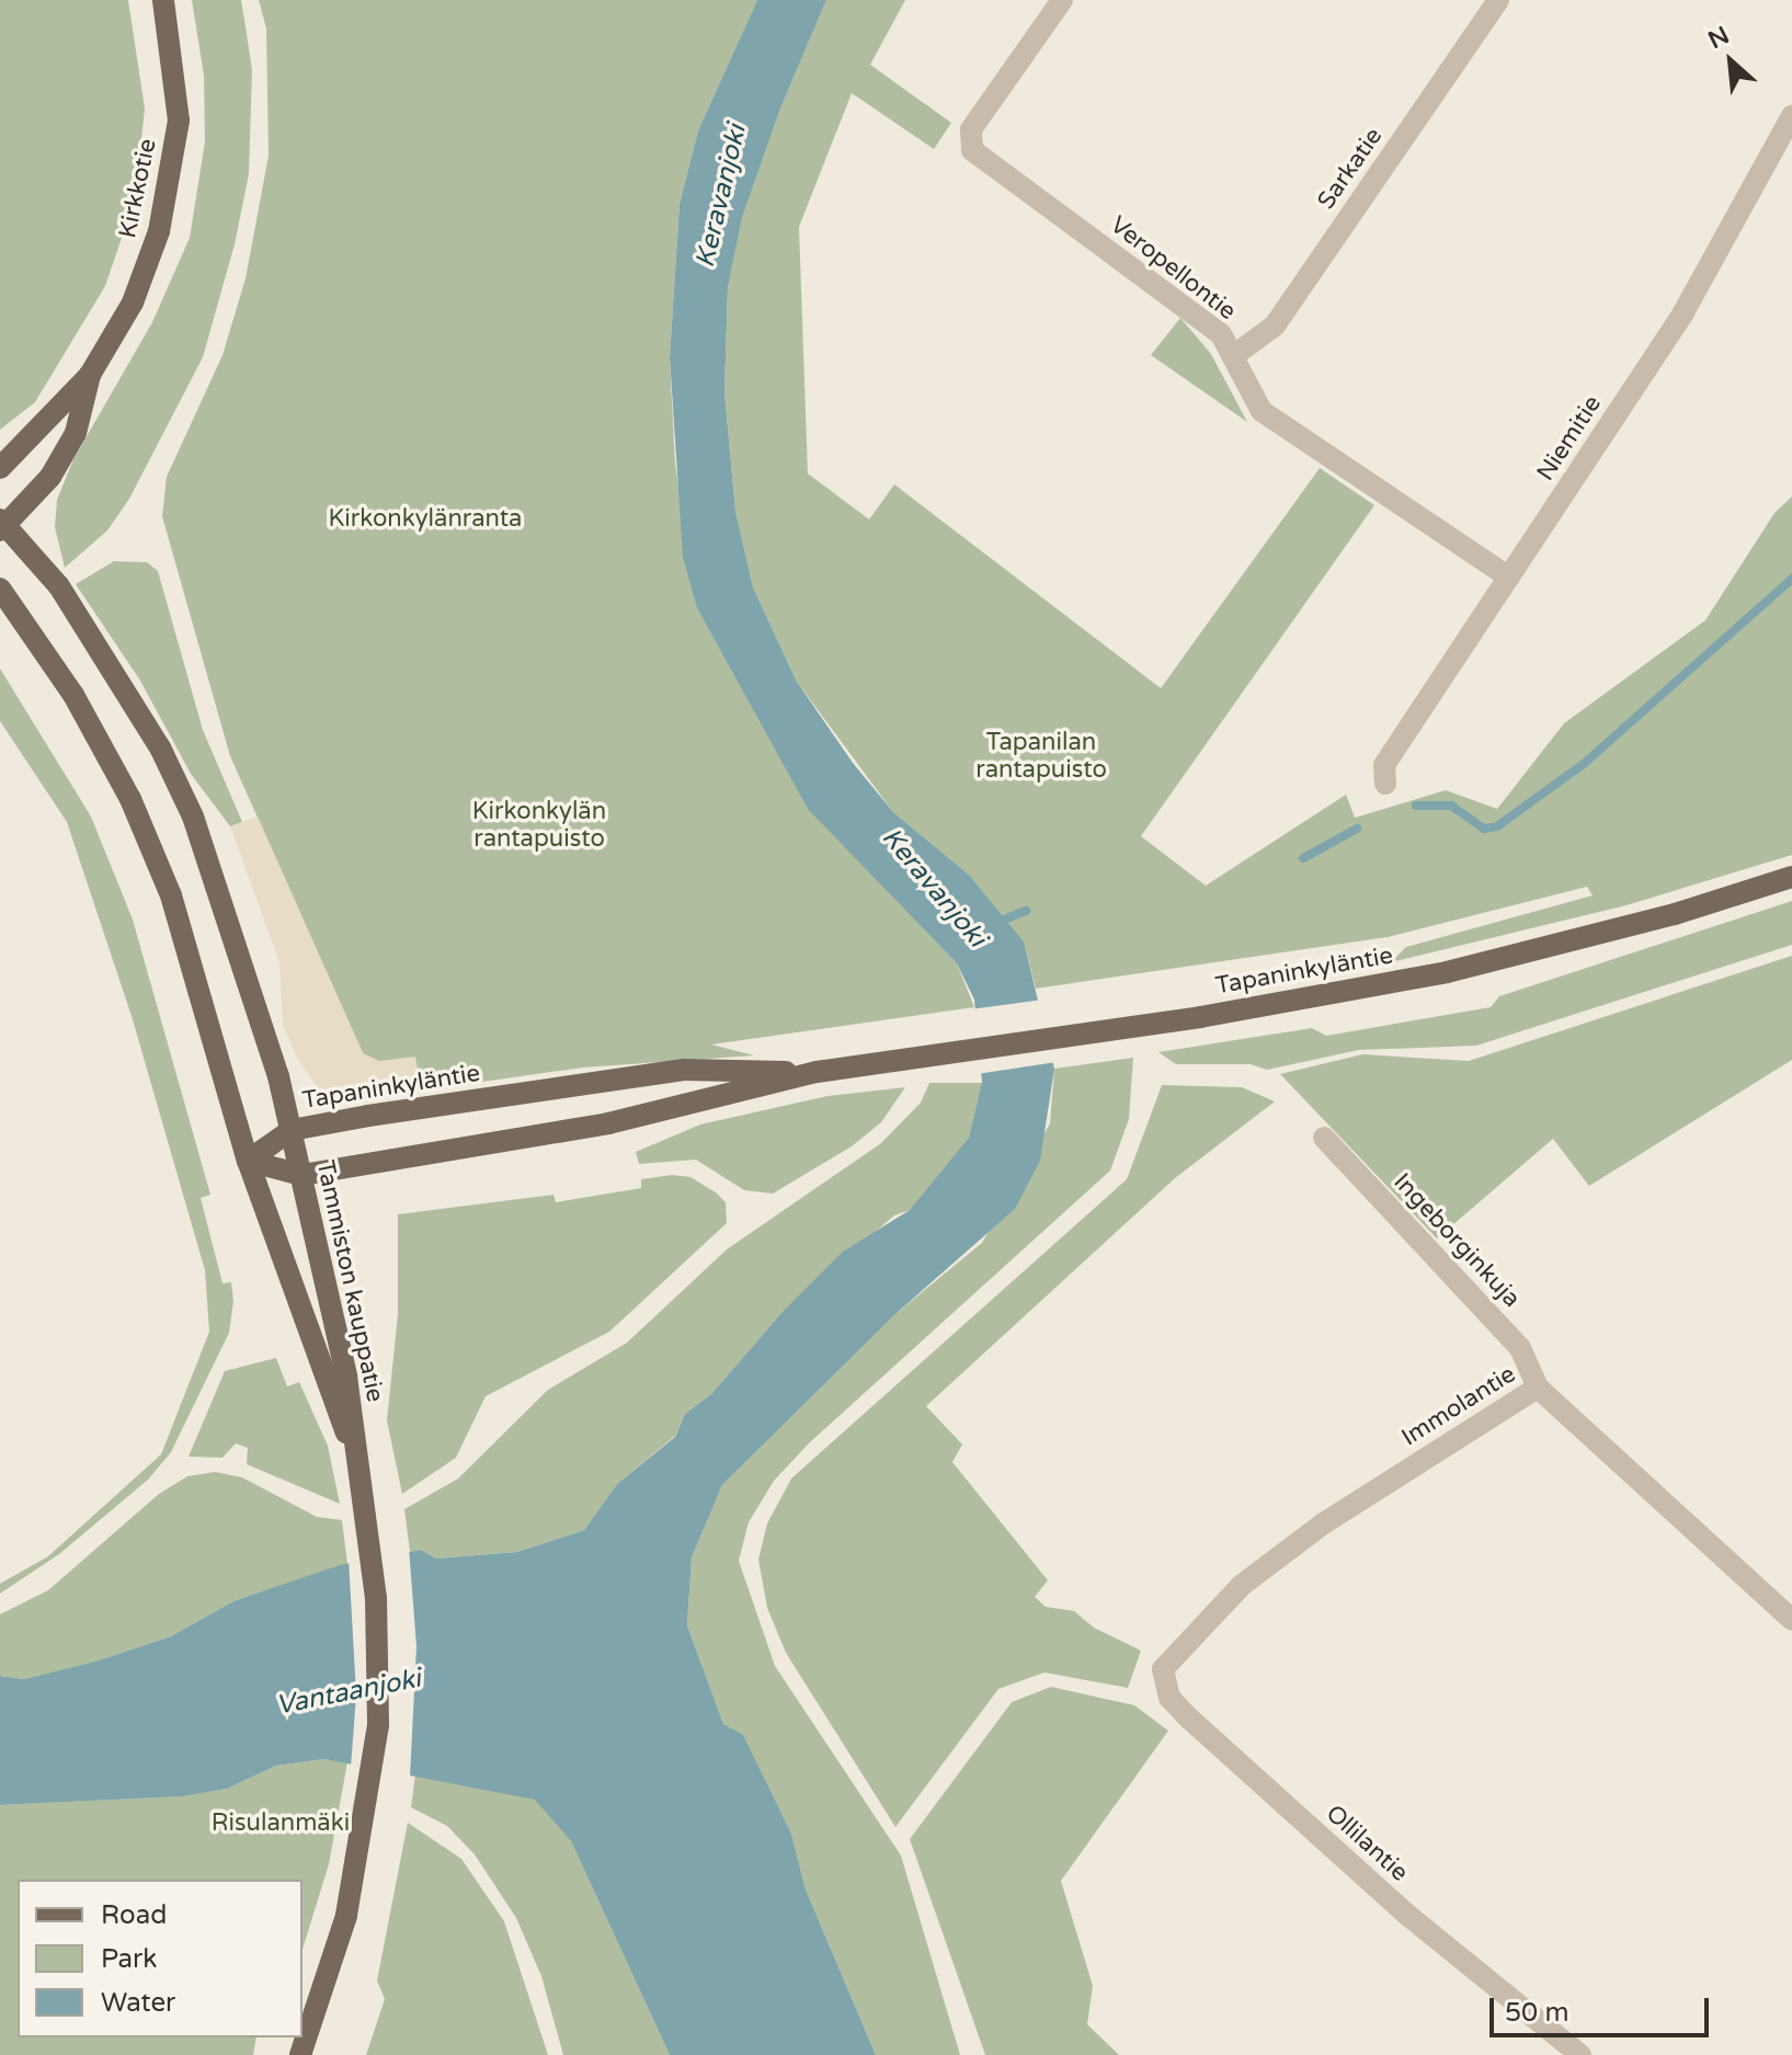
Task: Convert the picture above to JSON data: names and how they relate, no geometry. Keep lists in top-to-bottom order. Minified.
{"streets":{"main road":["Kirkkotie","Tapaninkyläntie","Tammiston kauppatie"],"street":["Sarkatie","Veropellontie","Niemitie","Ingeborginkuja","Immolantie","Ollilantie"]},"crossings":[["Sarkatie","Veropellontie"],["Kirkkotie","Tammiston kauppatie"],["Veropellontie","Niemitie"],["Tapaninkyläntie","Tammiston kauppatie"],["Ingeborginkuja","Immolantie"],["Immolantie","Ollilantie"]],"water":["Keravanjoki","Vantaanjoki"],"parks":["Kirkonkylänranta","Tapanilan rantapuisto","Kirkonkylän rantapuisto","Risulanmäki"],"legend":["Road","Park","Water"],"scale_bar":"50 m","north":"top left"}
